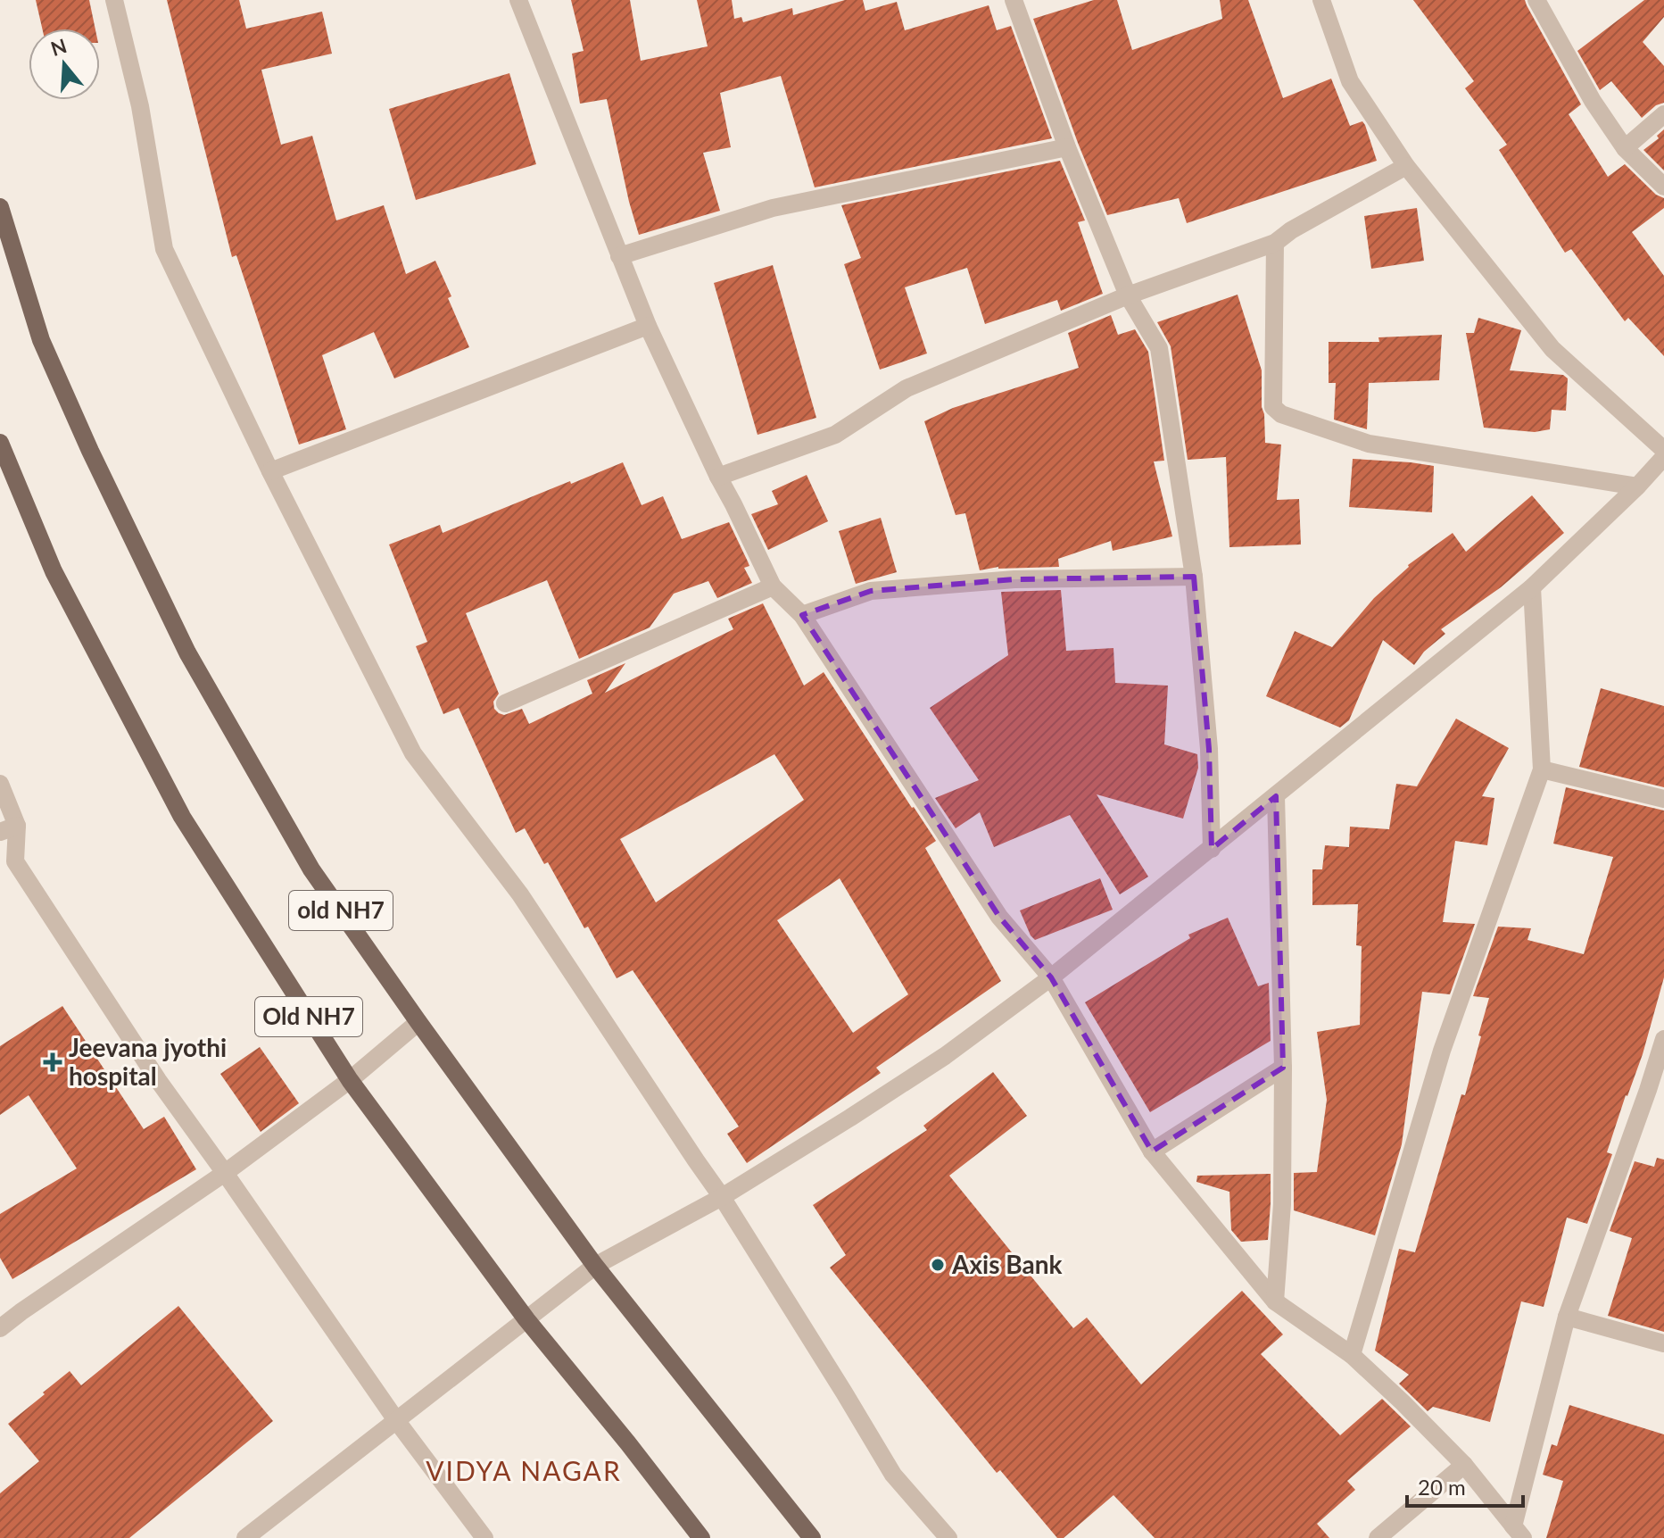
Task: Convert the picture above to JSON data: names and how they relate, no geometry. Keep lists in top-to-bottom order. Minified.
{"streets":{"main road":["old NH7","Old NH7"]},"districts":["VIDYA NAGAR"],"places":{"health":["Jeevana jyothi hospital"],"other":["Axis Bank"]},"scale_bar":"20 m","north":"top"}
